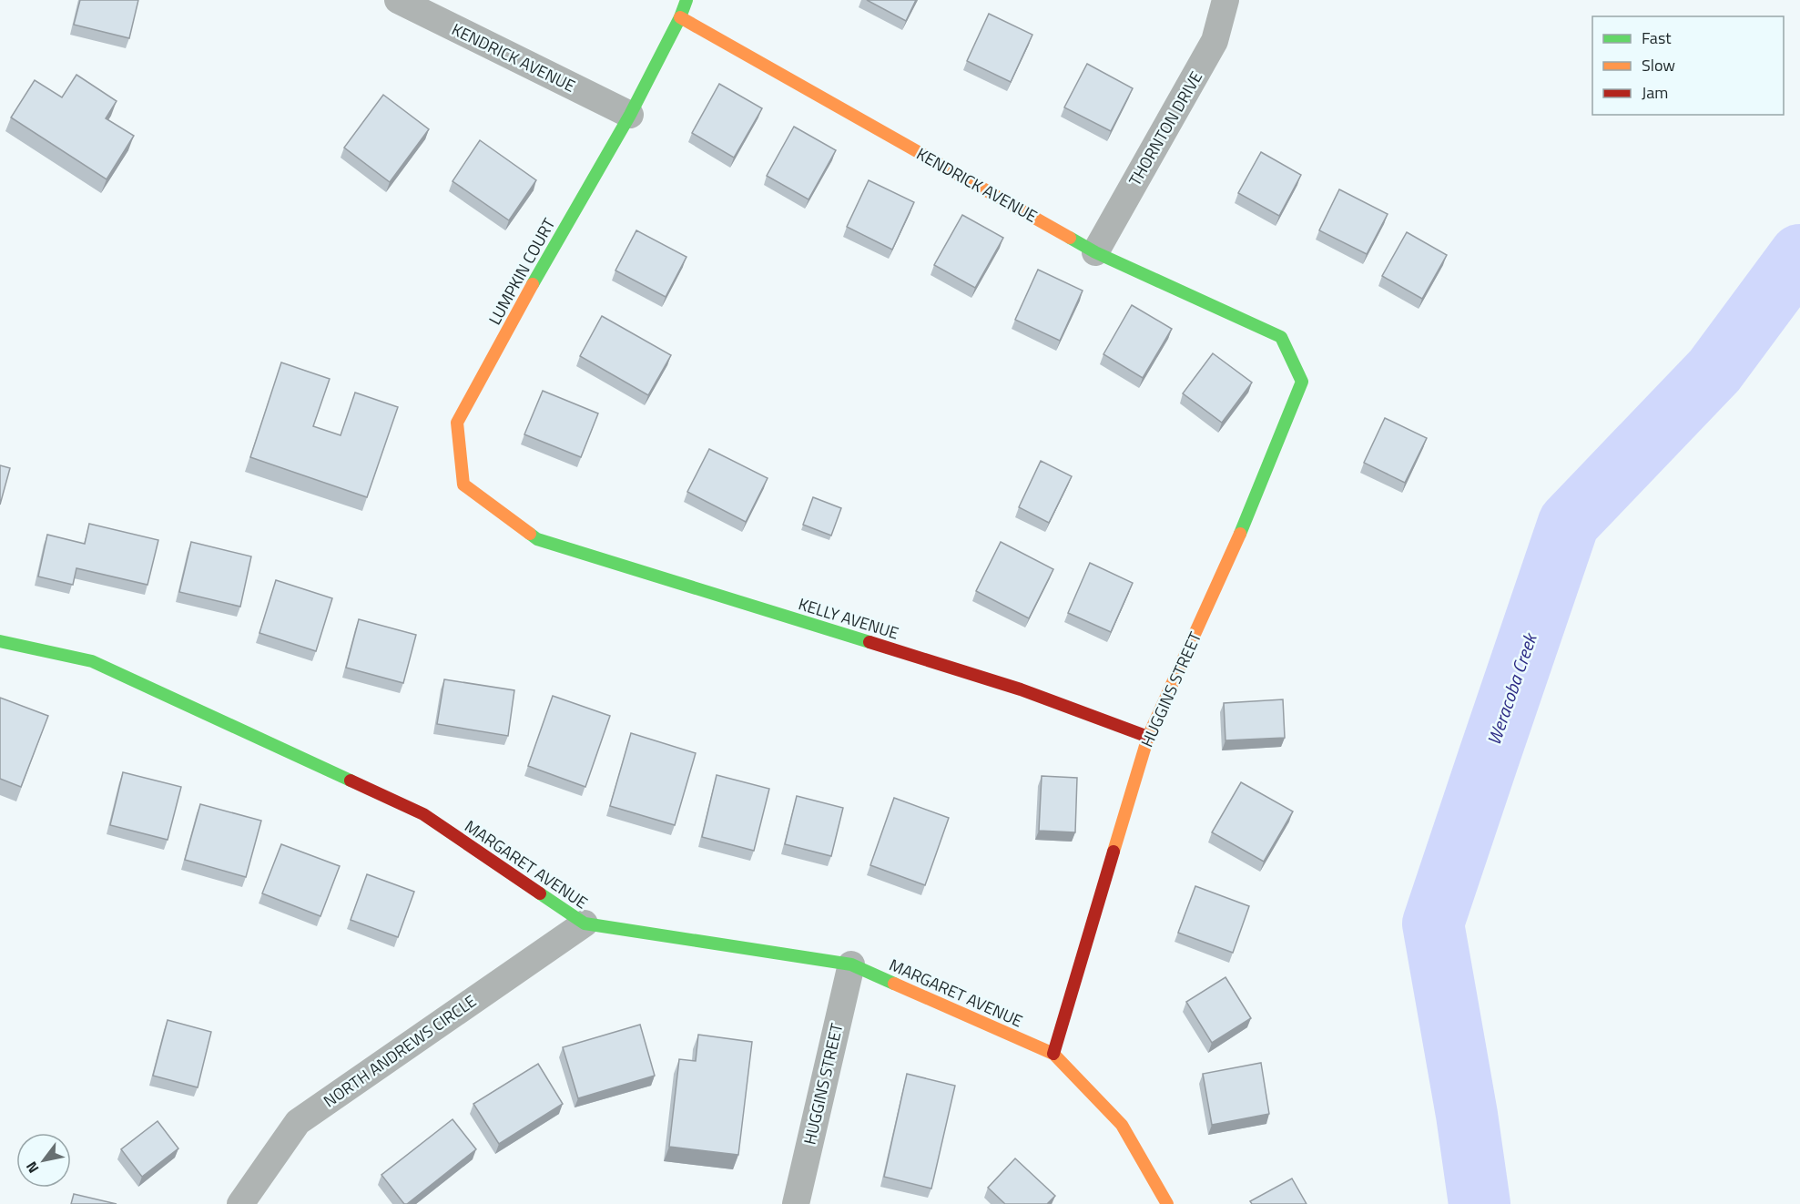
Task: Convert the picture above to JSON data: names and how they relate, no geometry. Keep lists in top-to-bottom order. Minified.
{"streets":{"street":["KENDRICK AVENUE","THORNTON DRIVE","LUMPKIN COURT","KELLY AVENUE","HUGGINS STREET","MARGARET AVENUE","NORTH ANDREWS CIRCLE"]},"crossings":[["KENDRICK AVENUE","THORNTON DRIVE"],["KENDRICK AVENUE","LUMPKIN COURT"],["KENDRICK AVENUE","HUGGINS STREET"],["LUMPKIN COURT","KELLY AVENUE"],["KELLY AVENUE","HUGGINS STREET"],["HUGGINS STREET","MARGARET AVENUE"],["MARGARET AVENUE","NORTH ANDREWS CIRCLE"]],"water":["Weracoba Creek"],"legend":["Fast","Slow","Jam"],"north":"bottom left"}
